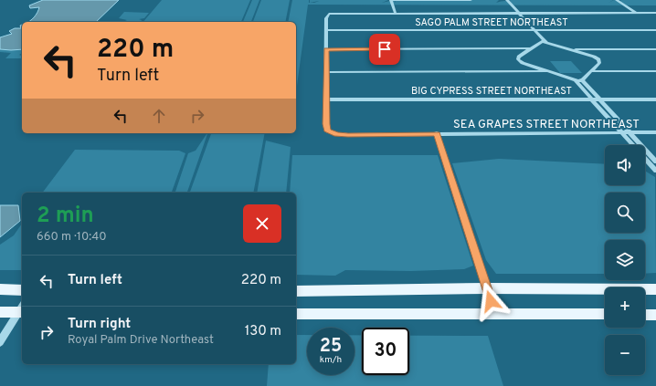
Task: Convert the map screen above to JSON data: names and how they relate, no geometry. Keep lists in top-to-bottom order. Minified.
{"streets":{"street":["SAGO PALM STREET NORTHEAST","BIG CYPRESS STREET NORTHEAST","SEA GRAPES STREET NORTHEAST"]},"crossings":[["BIG CYPRESS STREET NORTHEAST","SEA GRAPES STREET NORTHEAST"]],"page":{"turn":["220 m","Turn left"],"map_buttons":["+","−"],"heading":["2 min","660 m · 10:40"],"list":[{"name":"Turn left","value":"220 m"},{"name":"Turn right","note":"Royal Palm Drive Northeast","value":"130 m"}],"speed":"25 km/h","limit":"30"}}
